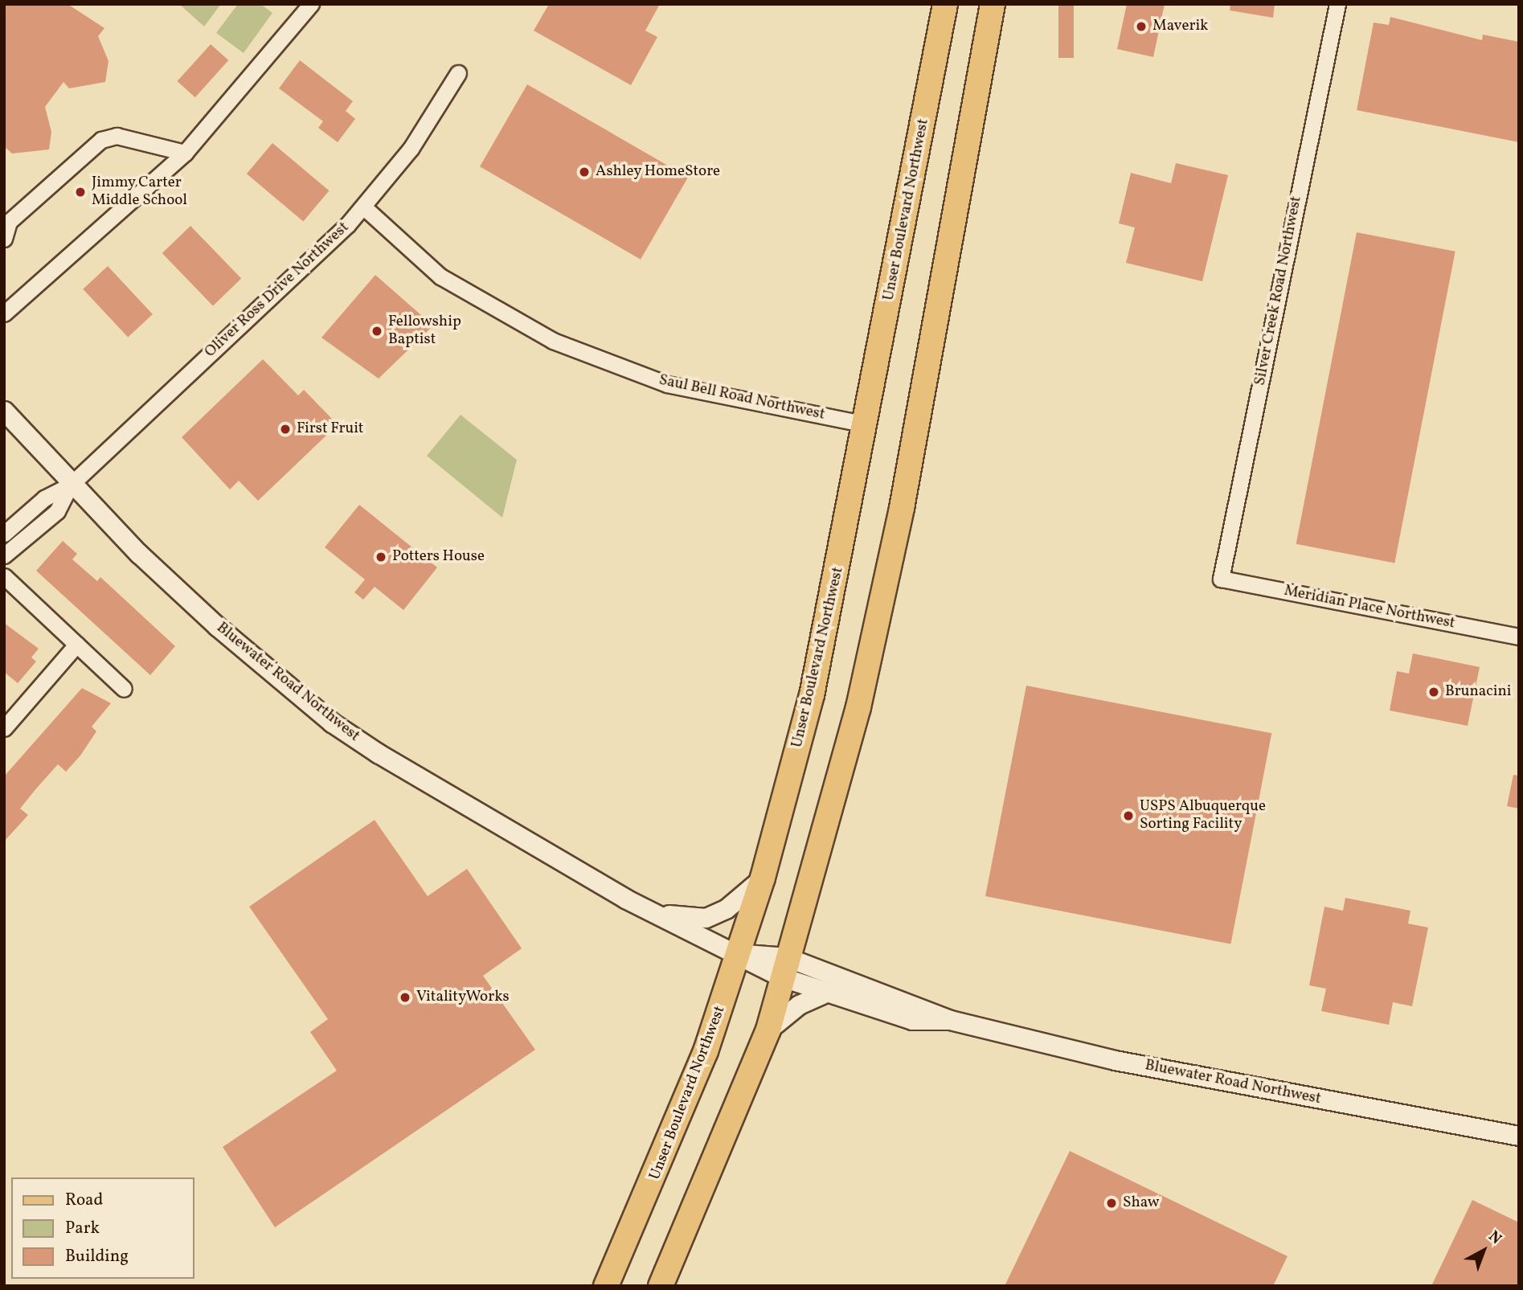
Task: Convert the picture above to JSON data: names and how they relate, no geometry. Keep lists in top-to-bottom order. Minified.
{"streets":{"main road":["Unser Boulevard Northwest"],"street":["Oliver Ross Drive Northwest","Silver Creek Road Northwest","Saul Bell Road Northwest","Meridian Place Northwest","Bluewater Road Northwest"]},"crossings":[["Unser Boulevard Northwest","Saul Bell Road Northwest"],["Unser Boulevard Northwest","Bluewater Road Northwest"],["Oliver Ross Drive Northwest","Saul Bell Road Northwest"],["Oliver Ross Drive Northwest","Bluewater Road Northwest"],["Silver Creek Road Northwest","Meridian Place Northwest"]],"places":["Maverik","Ashley HomeStore","Jimmy Carter Middle School","Fellowship Baptist","First Fruit","Potters House","Brunacini","USPS Albuquerque Sorting Facility","VitalityWorks","Shaw"],"legend":["Road","Park","Building"],"north":"top right"}
